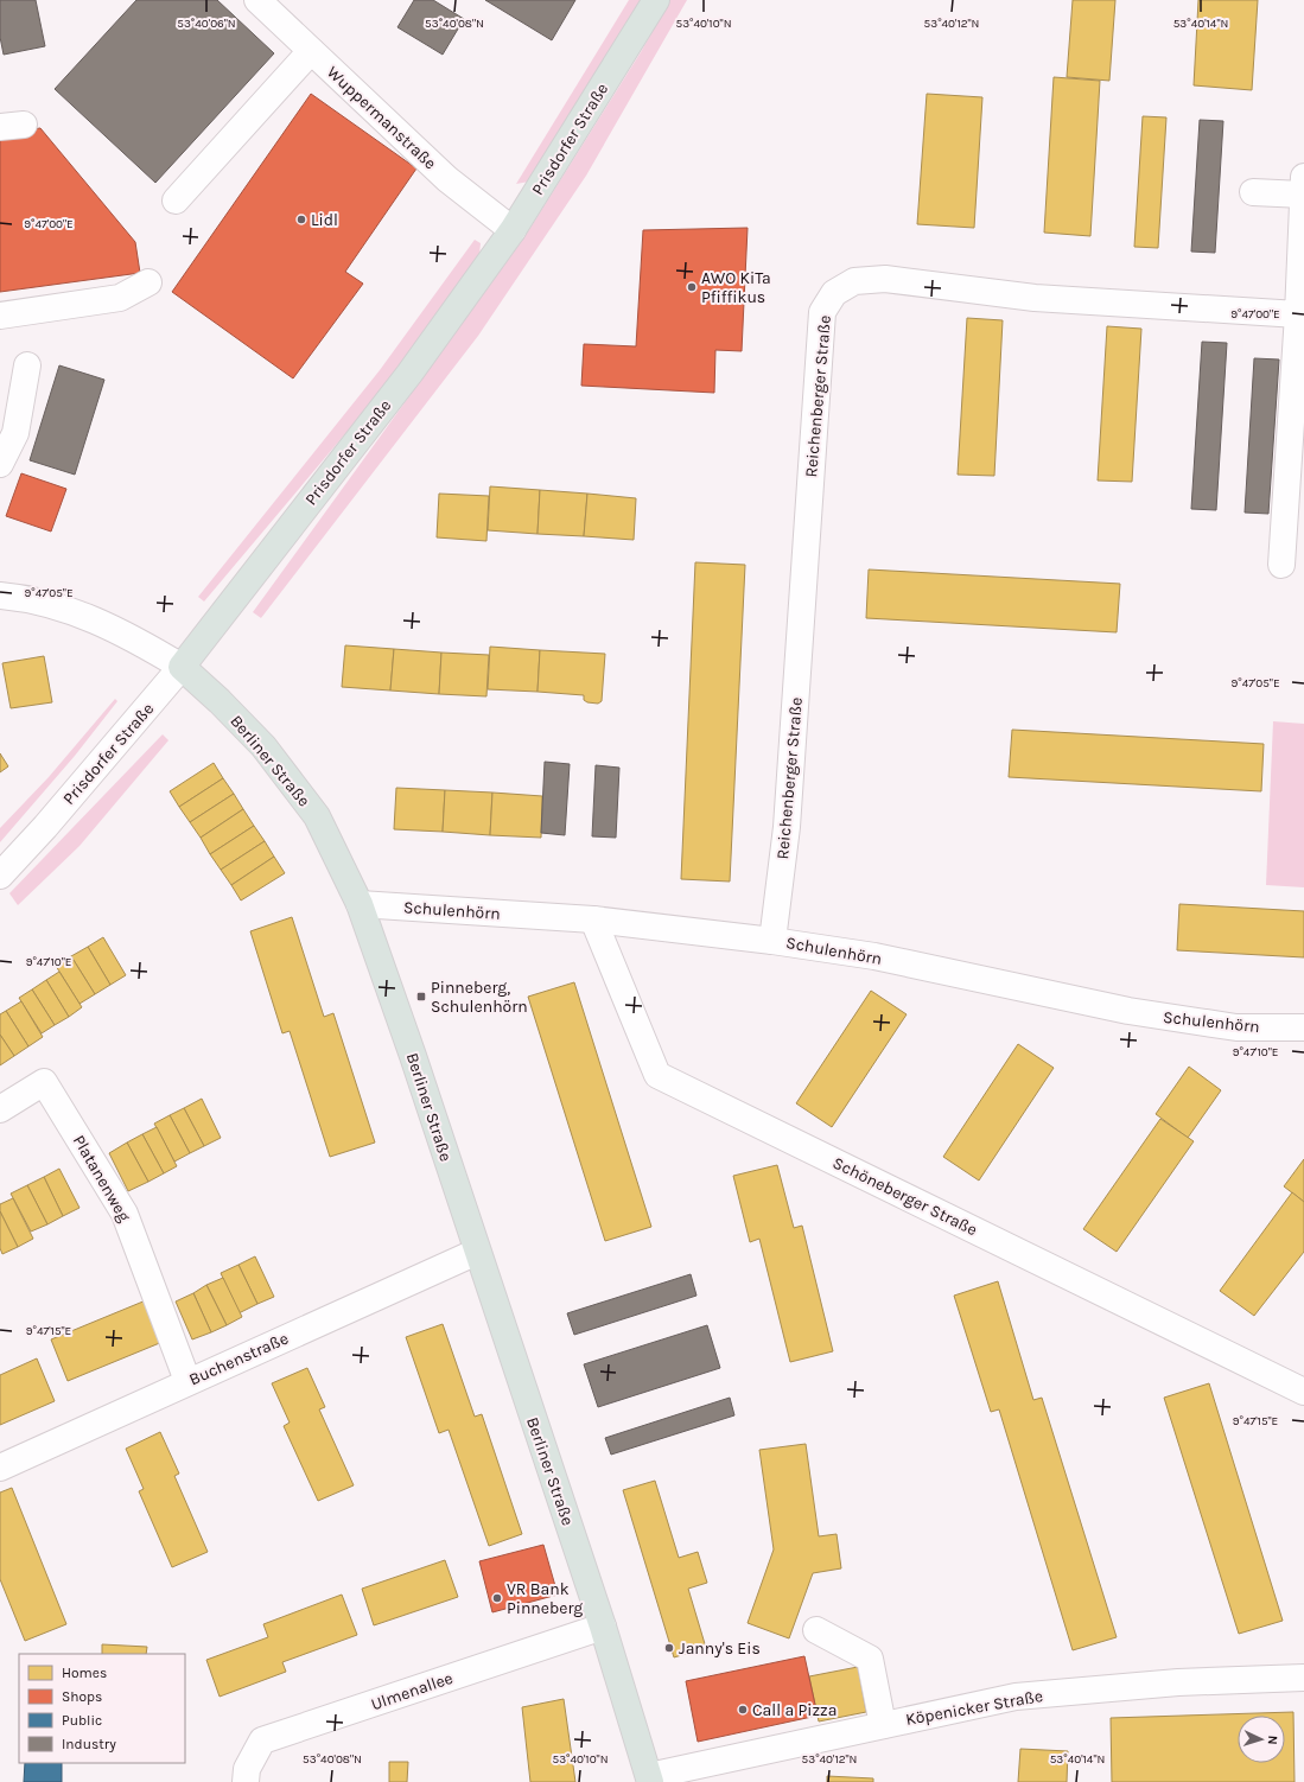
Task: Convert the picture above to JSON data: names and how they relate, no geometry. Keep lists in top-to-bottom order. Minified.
{"streets":{"main road":["Prisdorfer Straße","Berliner Straße"],"street":["Wuppermanstraße","Reichenberger Straße","Schulenhörn","Platanenweg","Schöneberger Straße","Buchenstraße","Ulmenallee","Köpenicker Straße"]},"crossings":[["Wuppermanstraße","Prisdorfer Straße"],["Prisdorfer Straße","Berliner Straße"],["Reichenberger Straße","Schulenhörn"],["Berliner Straße","Schulenhörn"],["Berliner Straße","Buchenstraße"],["Berliner Straße","Ulmenallee"],["Berliner Straße","Köpenicker Straße"],["Schulenhörn","Schöneberger Straße"],["Platanenweg","Buchenstraße"]],"places":{"other":["Lidl","AWO KiTa Pfiffikus","VR Bank Pinneberg","Janny's Eis","Call a Pizza"],"transit":["Pinneberg, Schulenhörn"]},"legend":["Homes","Shops","Public","Industry"],"north":"right","coordinates":["53°40'06\"N","53°40'08\"N","53°40'10\"N","53°40'12\"N","53°40'14\"N","9°47'00\"E","9°47'05\"E","9°47'10\"E","9°47'15\"E"]}
